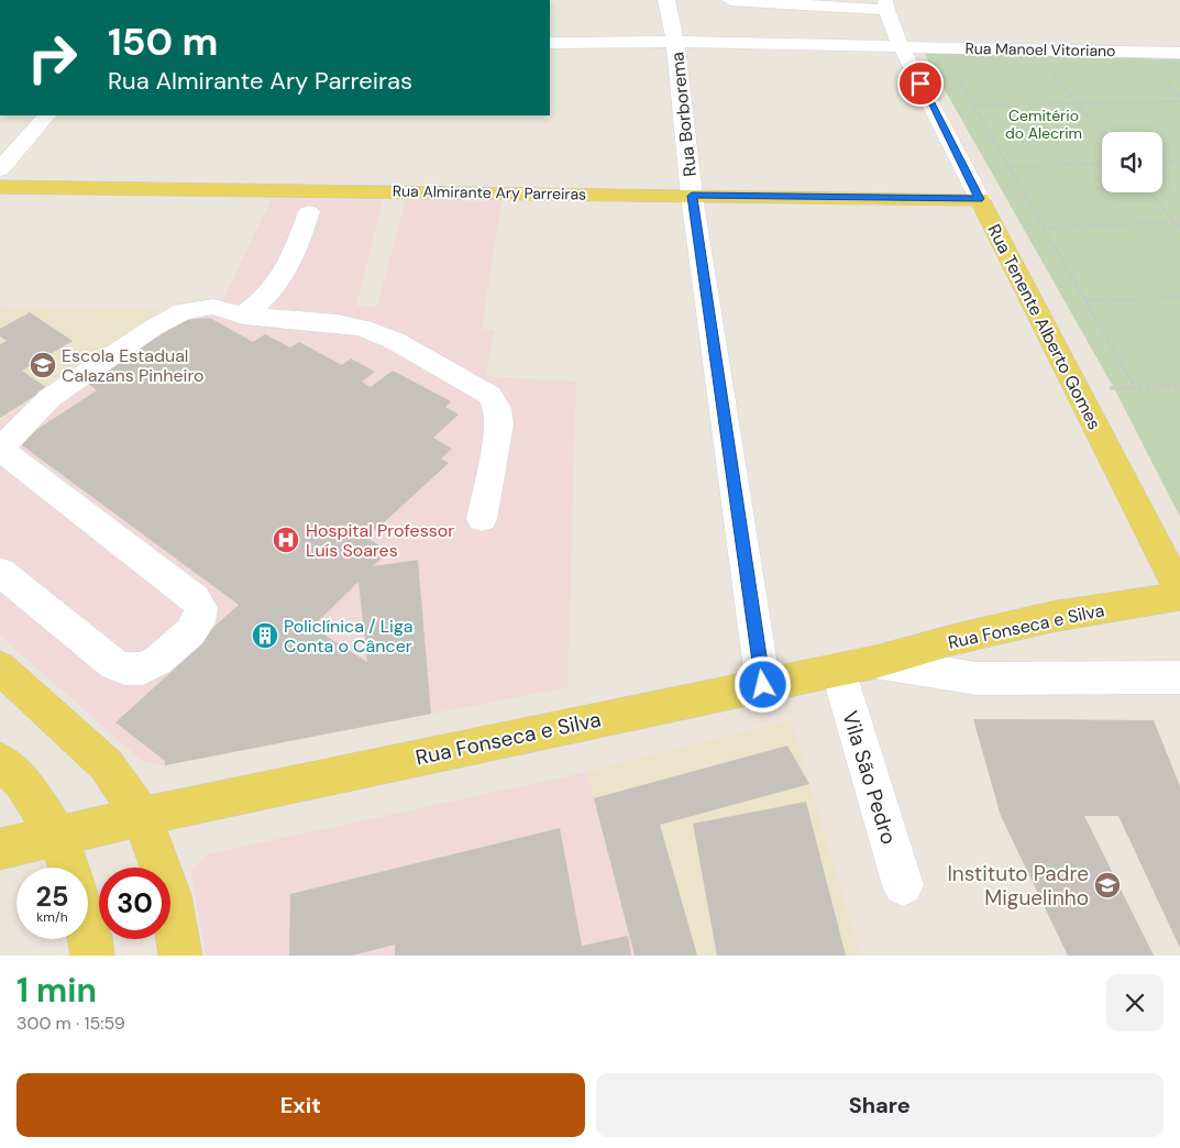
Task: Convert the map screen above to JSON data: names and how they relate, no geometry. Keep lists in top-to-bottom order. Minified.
{"streets":{"main road":["Rua Almirante Ary Parreiras","Rua Tenente Alberto Gomes","Rua Fonseca e Silva"],"street":["Rua Manoel Vitoriano","Rua Borborema","Vila São Pedro"]},"crossings":[["Rua Manoel Vitoriano","Rua Borborema"],["Rua Manoel Vitoriano","Rua Tenente Alberto Gomes"],["Rua Borborema","Rua Almirante Ary Parreiras"],["Rua Borborema","Rua Fonseca e Silva"],["Rua Almirante Ary Parreiras","Rua Tenente Alberto Gomes"],["Rua Fonseca e Silva","Vila São Pedro"]],"parks":["Cemitério do Alecrim"],"places":{"school or university":["Escola Estadual Calazans Pinheiro","Instituto Padre Miguelinho"],"hospital":["Hospital Professor Luís Soares"],"building":["Policlínica / Liga Conta o Câncer"]},"page":{"turn":["150 m","Rua Almirante Ary Parreiras"],"speed":"25 km/h","limit":"30","heading":["1 min","300 m · 15:59"],"buttons":["Exit","Share"]}}
